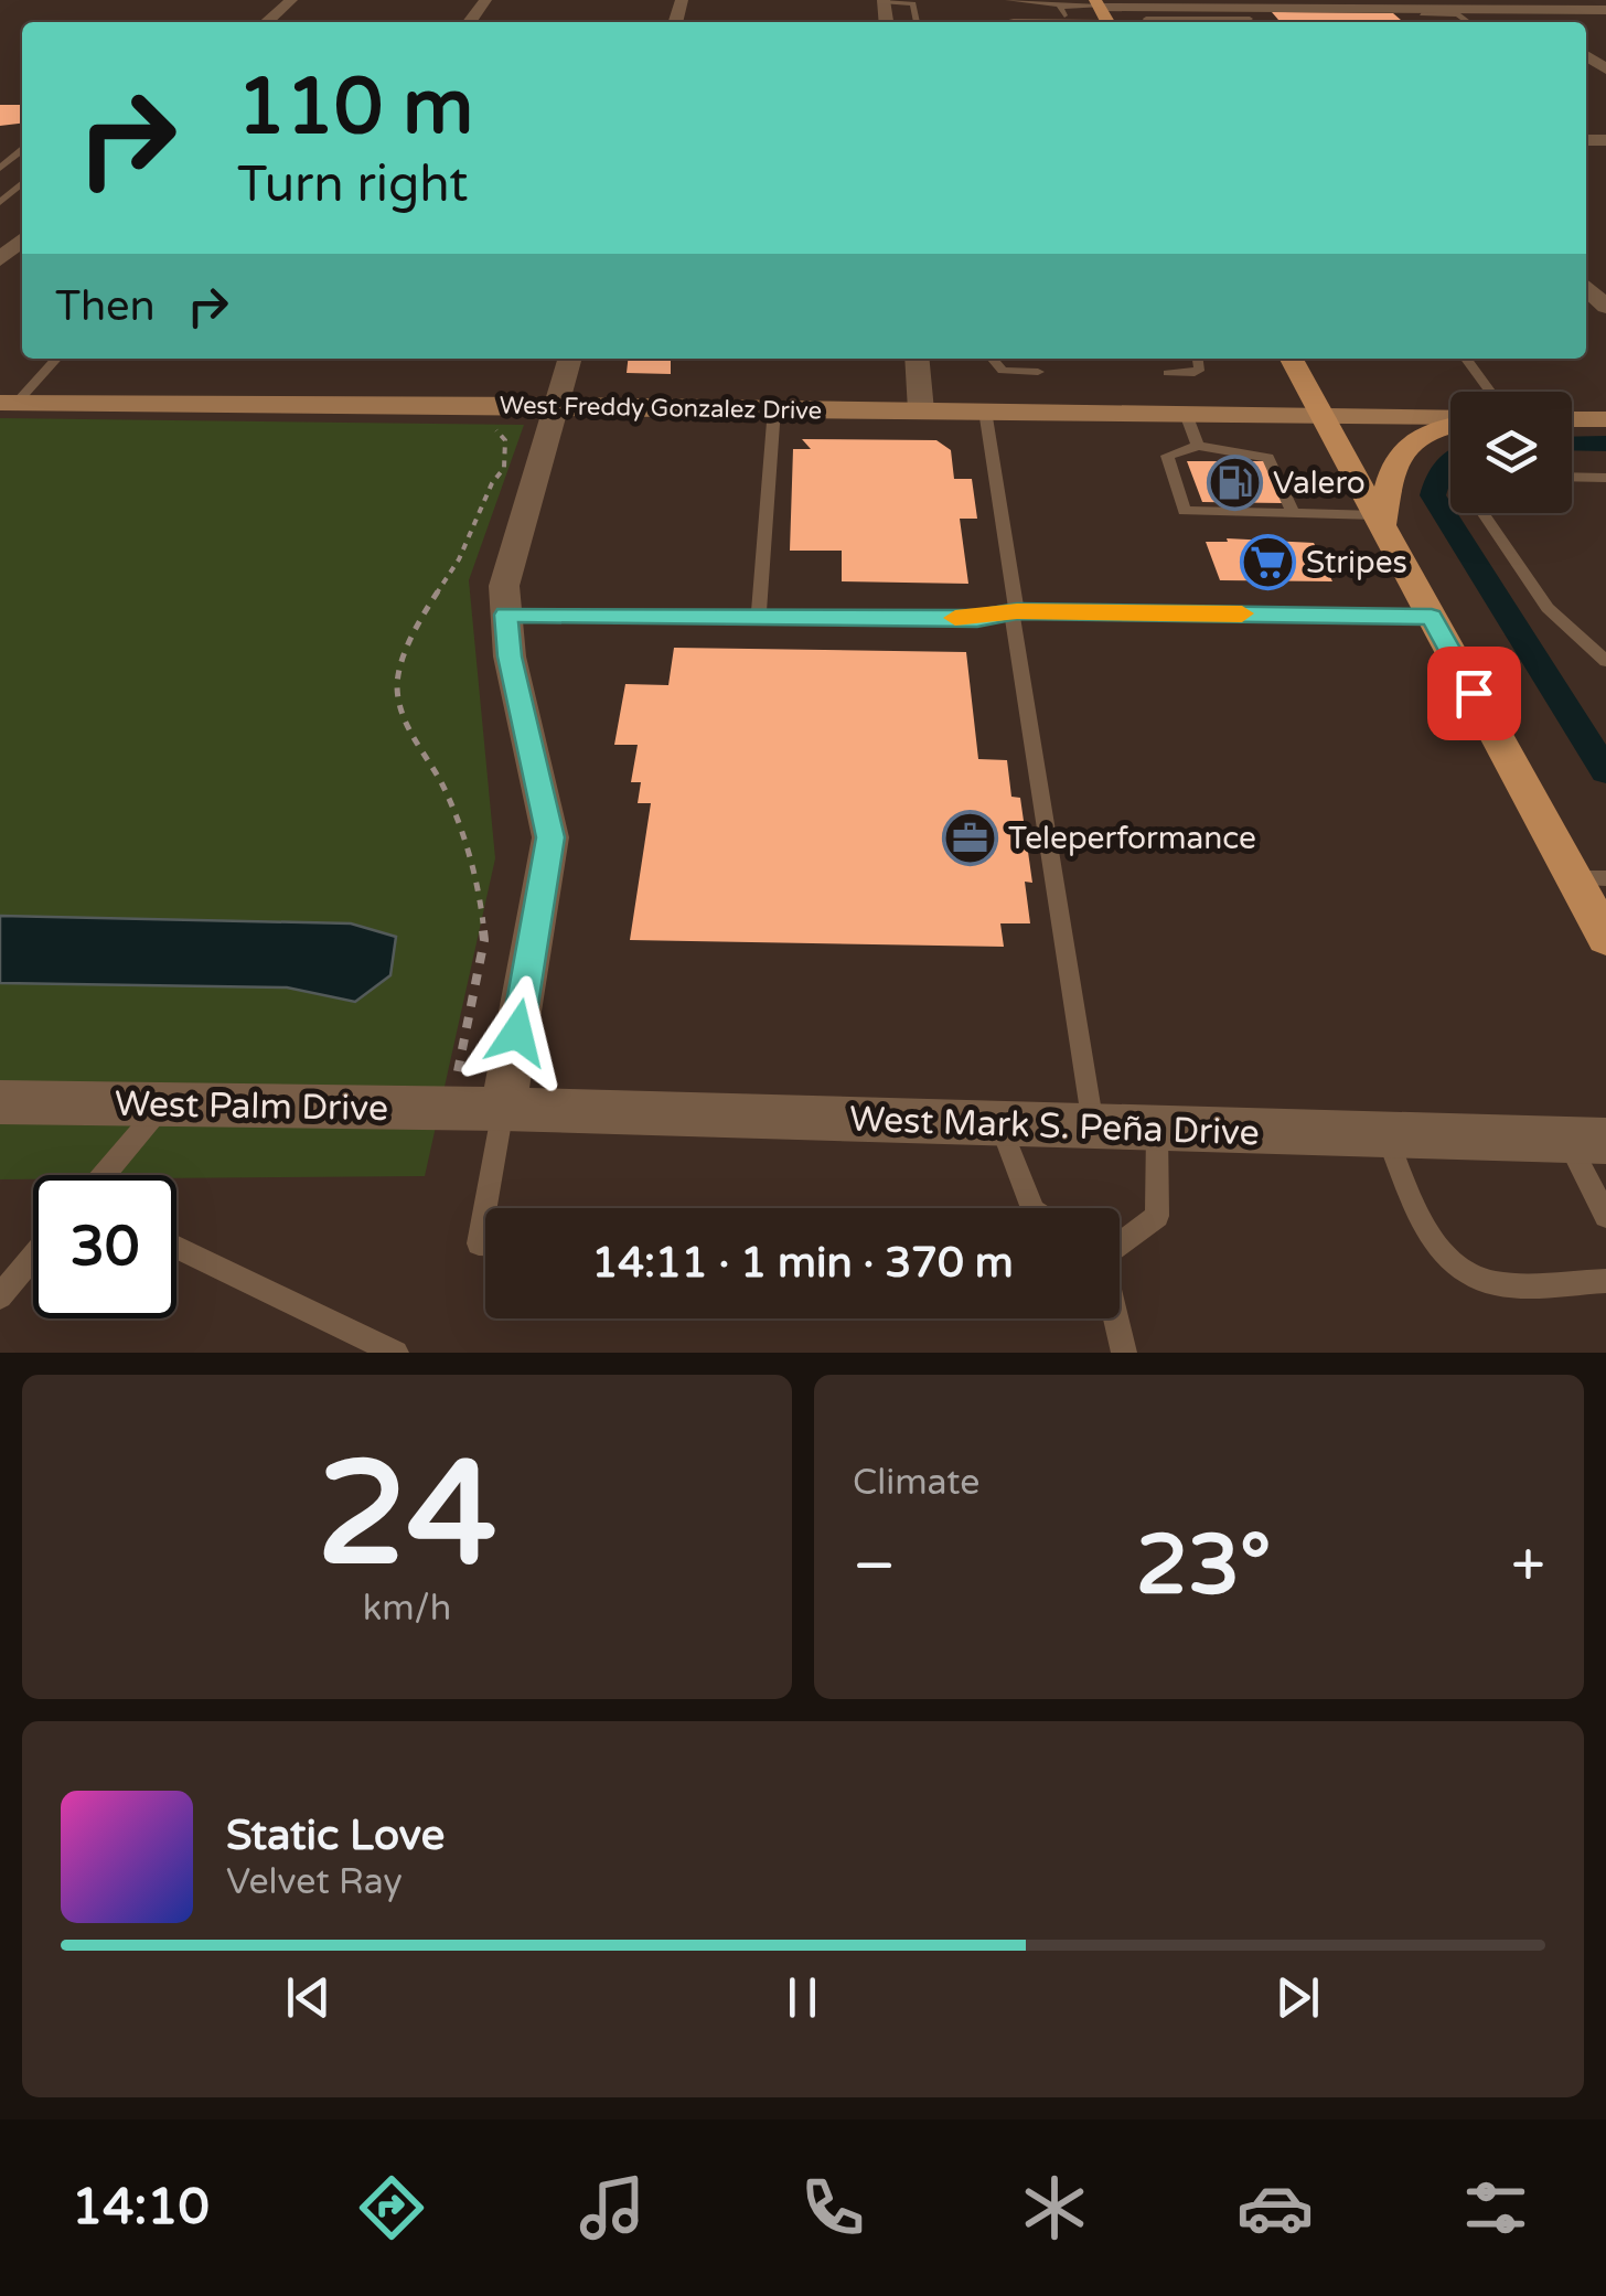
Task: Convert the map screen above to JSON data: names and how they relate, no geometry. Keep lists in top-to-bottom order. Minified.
{"streets":{"main road":["West Freddy Gonzalez Drive"],"street":["West Palm Drive","West Mark S. Peña Drive"]},"crossings":[["West Palm Drive","West Mark S. Peña Drive"]],"places":{"fuel station":["Valero"],"supermarket":["Stripes"],"office":["Teleperformance"]},"page":{"turn":["110 m","Turn right"],"then":"Then","limit":"30","trip":"14:11 · 1 min · 370 m","tile":[["24","km/h"],"Climate"],"heat":["−","23°","+"],"song":["Static Love","Velvet Ray"],"tabs":"14:10"}}
